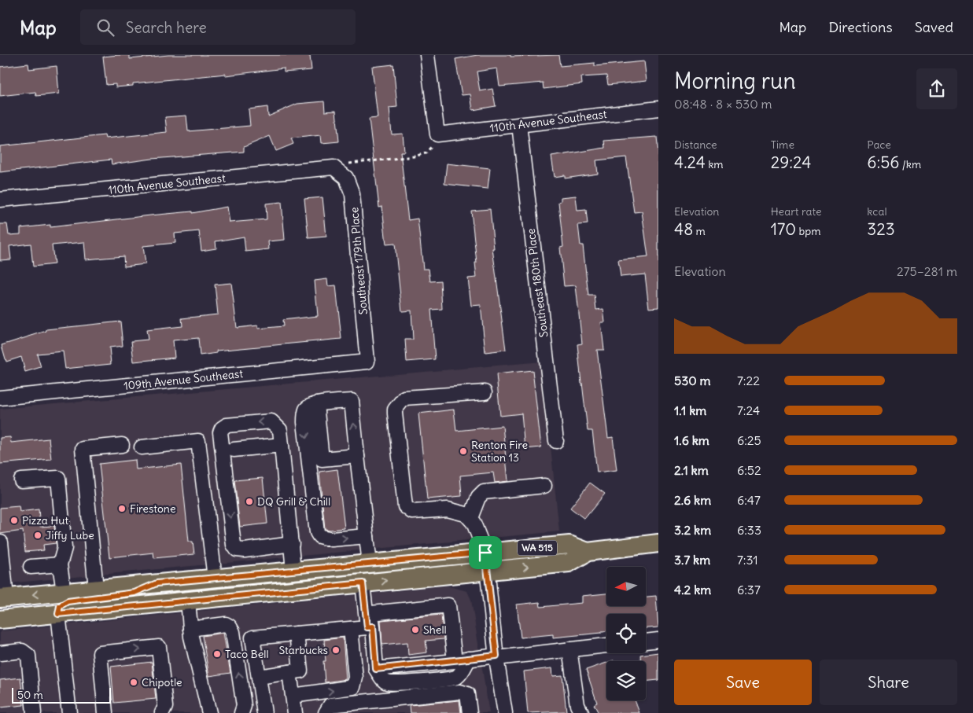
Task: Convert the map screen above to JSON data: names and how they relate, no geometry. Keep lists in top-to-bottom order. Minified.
{"streets":{"main road":["WA 515"],"street":["110th Avenue Southeast","Southeast 179th Place","Southeast 180th Place","109th Avenue Southeast"]},"crossings":[["110th Avenue Southeast","Southeast 179th Place"],["110th Avenue Southeast","Southeast 180th Place"],["Southeast 179th Place","109th Avenue Southeast"]],"places":["Renton Fire Station 13","DQ Grill & Chill","Firestone","Pizza Hut","Jiffy Lube","Shell","Starbucks","Taco Bell","Chipotle"],"scale_bar":"50 m","north":"left","page":{"header":"Map","search":"Search here","nav":["Map","Directions","Saved"],"heading":["Morning run","08:48 · 8 × 530 m"],"stats":[["Distance","4.24 km"],["Time","29:24"],["Pace","6:56 /km"],["Elevation","48 m"],["Heart rate","170 bpm"],["kcal","323"]],"chart":["Elevation","275–281 m"],"list":[{"name":"530 m","note":"7:22"},{"name":"1.1 km","note":"7:24"},{"name":"1.6 km","note":"6:25"},{"name":"2.1 km","note":"6:52"},{"name":"2.6 km","note":"6:47"},{"name":"3.2 km","note":"6:33"},{"name":"3.7 km","note":"7:31"},{"name":"4.2 km","note":"6:37"}],"buttons":["Save","Share"],"scale":"50 m"}}
